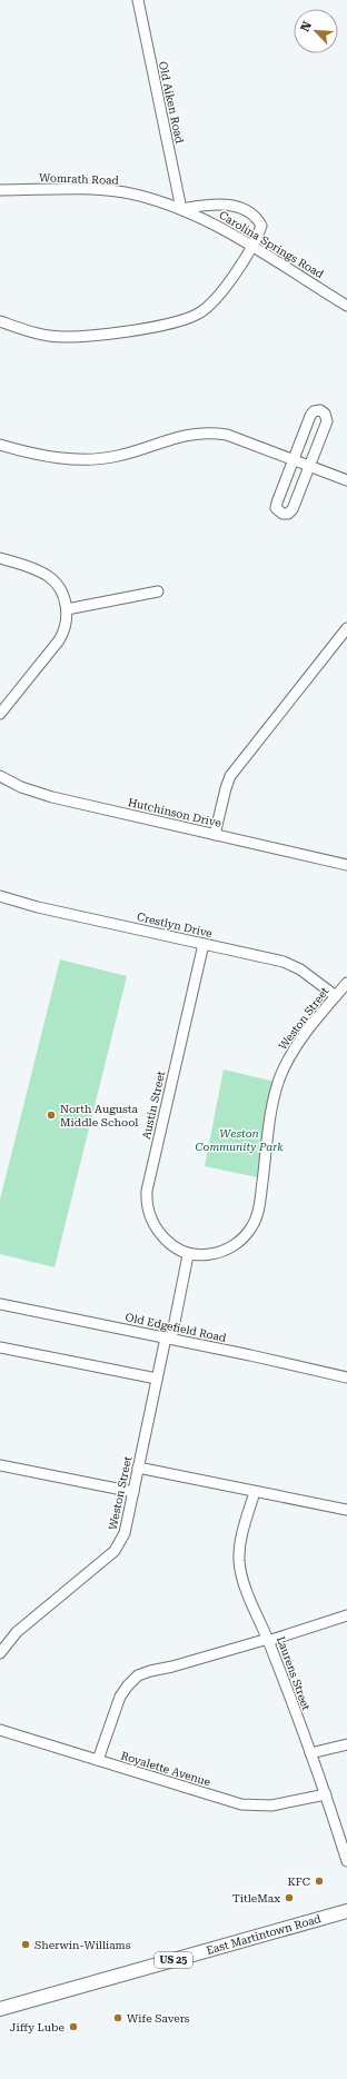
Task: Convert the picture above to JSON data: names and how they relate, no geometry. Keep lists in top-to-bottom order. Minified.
{"streets":{"main road":["East Martintown Road","US 25"],"street":["Old Aiken Road","Womrath Road","Carolina Springs Road","Hutchinson Drive","Crestlyn Drive","Weston Street","Austin Street","Old Edgefield Road","Laurens Street","Royalette Avenue"]},"crossings":[["Old Aiken Road","Womrath Road"],["Old Aiken Road","Carolina Springs Road"],["Womrath Road","Carolina Springs Road"],["Crestlyn Drive","Weston Street"],["Crestlyn Drive","Austin Street"],["Weston Street","Austin Street"],["Weston Street","Old Edgefield Road"],["Laurens Street","Royalette Avenue"]],"parks":["Weston Community Park"],"places":["North Augusta Middle School","KFC","TitleMax","Sherwin-Williams","Wife Savers","Jiffy Lube"],"north":"top left"}
